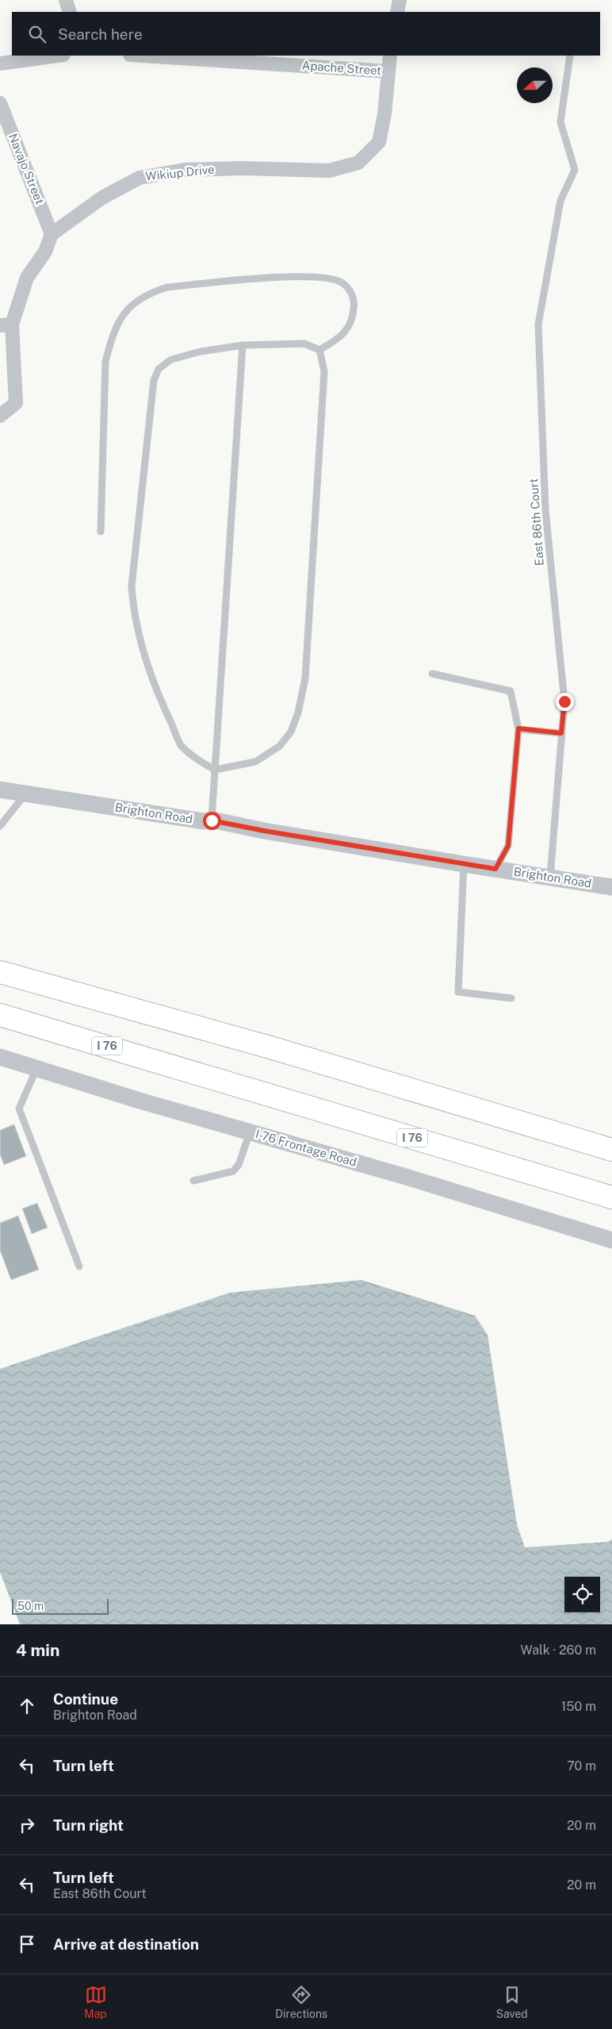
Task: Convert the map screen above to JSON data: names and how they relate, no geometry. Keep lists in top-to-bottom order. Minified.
{"streets":{"highway":["I 76"],"street":["Apache Street","Navajo Street","Wikiup Drive","Brighton Road","I-76 Frontage Road"],"lane":["East 86th Court"]},"crossings":[["Apache Street","Wikiup Drive"],["Navajo Street","Wikiup Drive"],["East 86th Court","Brighton Road"]],"scale_bar":"50 m","north":"left","page":{"search":"Search here","scale":"50 m","heading":["4 min","Walk · 260 m"],"list":[["Continue","Brighton Road","150 m"],["Turn left","70 m"],["Turn right","20 m"],["Turn left","East 86th Court","20 m"],"Arrive at destination"],"nav":["Map","Directions","Saved"]}}
